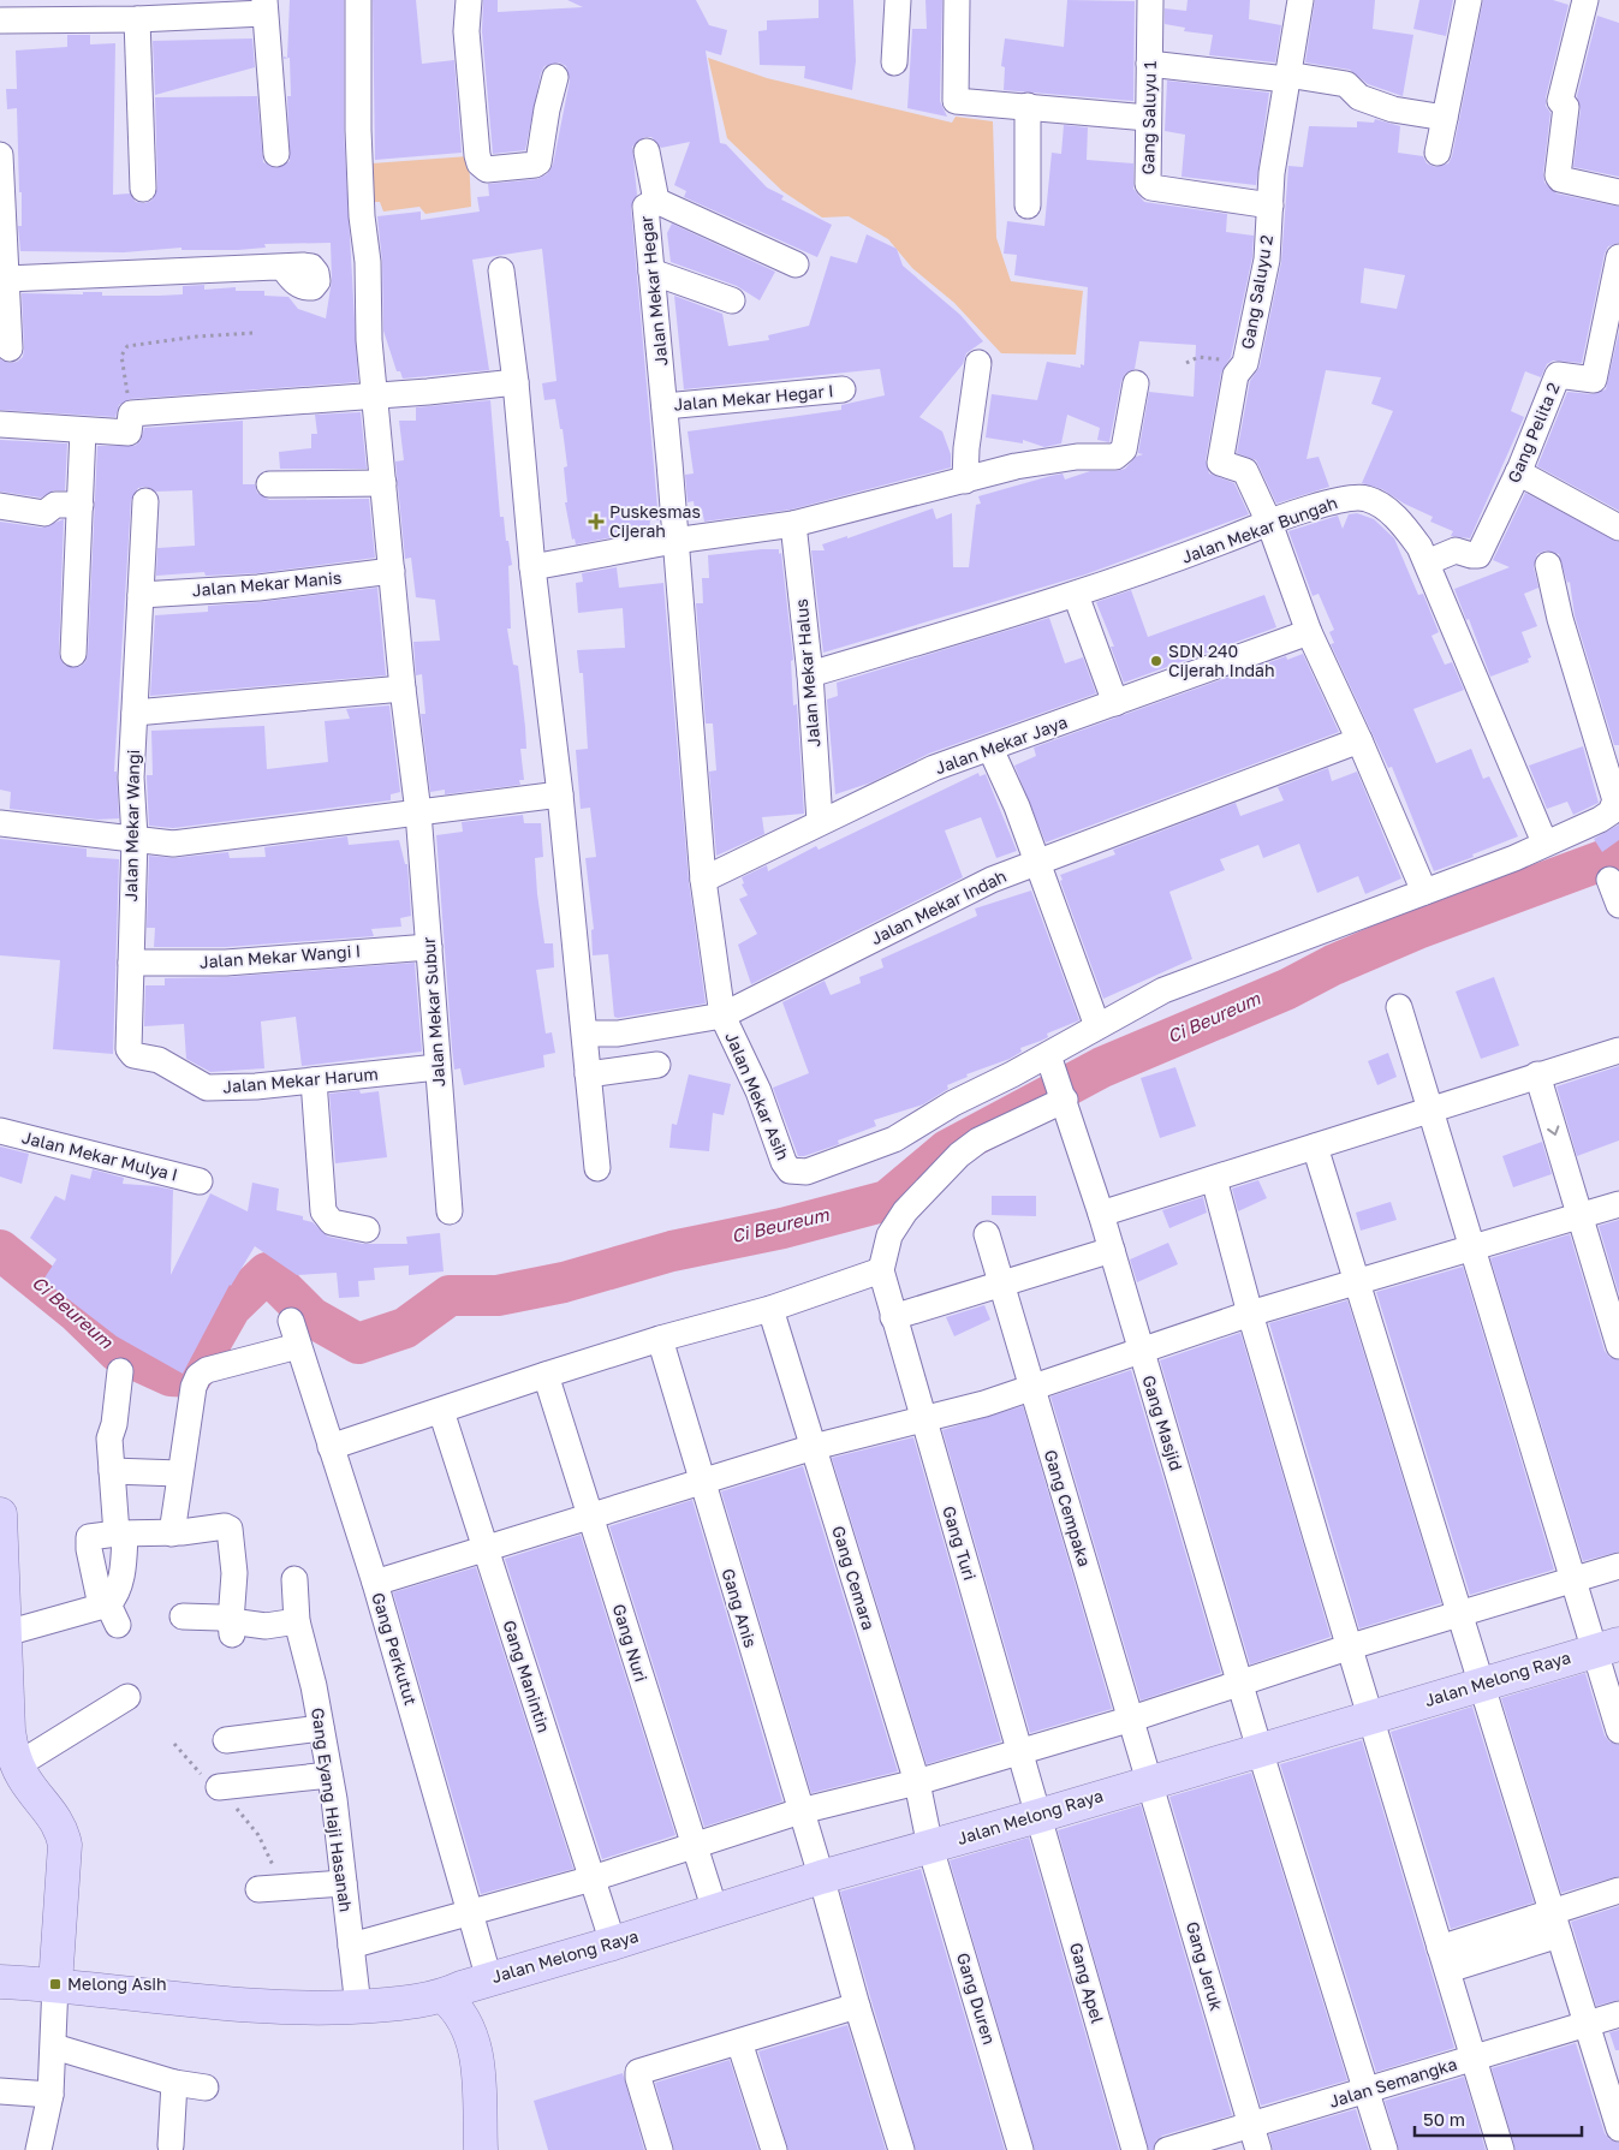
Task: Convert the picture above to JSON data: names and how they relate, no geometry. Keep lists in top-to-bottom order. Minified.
{"streets":{"main road":["Jalan Melong Raya"],"street":["Gang Saluyu 1","Jalan Mekar Hegar","Gang Saluyu 2","Jalan Mekar Hegar I","Gang Pelita 2","Jalan Mekar Bungah","Jalan Mekar Manis","Jalan Mekar Halus","Jalan Mekar Jaya","Jalan Mekar Wangi","Jalan Mekar Indah","Jalan Mekar Wangi I","Jalan Mekar Subur","Jalan Mekar Harum","Jalan Mekar Asih","Jalan Mekar Mulya I","Gang Masjid","Gang Cempaka","Gang Turi","Gang Cemara","Gang Anis","Gang Nuri","Gang Perkutut","Gang Manintin","Gang Eyang Haji Hasanah","Gang Jeruk","Gang Apel","Gang Duren","Jalan Semangka"]},"crossings":[["Gang Saluyu 1","Gang Saluyu 2"],["Jalan Mekar Hegar","Jalan Mekar Hegar I"],["Jalan Mekar Hegar","Jalan Mekar Jaya"],["Jalan Mekar Hegar","Jalan Mekar Asih"],["Gang Saluyu 2","Jalan Mekar Bungah"],["Gang Pelita 2","Jalan Mekar Bungah"],["Jalan Mekar Bungah","Jalan Mekar Halus"],["Jalan Mekar Manis","Jalan Mekar Wangi"],["Jalan Mekar Manis","Jalan Mekar Subur"],["Jalan Mekar Halus","Jalan Mekar Jaya"],["Jalan Mekar Jaya","Jalan Mekar Asih"],["Jalan Mekar Wangi","Jalan Mekar Wangi I"],["Jalan Mekar Wangi","Jalan Mekar Harum"],["Jalan Mekar Indah","Jalan Mekar Asih"],["Jalan Mekar Wangi I","Jalan Mekar Subur"],["Jalan Mekar Subur","Jalan Mekar Harum"],["Jalan Mekar Asih","Gang Masjid"],["Gang Masjid","Jalan Melong Raya"],["Gang Masjid","Jalan Semangka"],["Gang Cempaka","Jalan Melong Raya"],["Gang Cempaka","Gang Jeruk"],["Gang Turi","Jalan Melong Raya"],["Gang Turi","Gang Apel"],["Gang Cemara","Jalan Melong Raya"],["Gang Cemara","Gang Duren"],["Gang Anis","Jalan Melong Raya"],["Gang Nuri","Jalan Melong Raya"],["Gang Perkutut","Jalan Melong Raya"],["Gang Manintin","Jalan Melong Raya"],["Jalan Melong Raya","Gang Eyang Haji Hasanah"],["Jalan Melong Raya","Gang Jeruk"],["Jalan Melong Raya","Gang Apel"],["Jalan Melong Raya","Gang Duren"],["Gang Jeruk","Jalan Semangka"]],"water":["Ci Beureum"],"places":{"health":["Puskesmas Cijerah"],"other":["SDN 240 Cijerah Indah"],"transit":["Melong Asih"]},"scale_bar":"50 m"}
